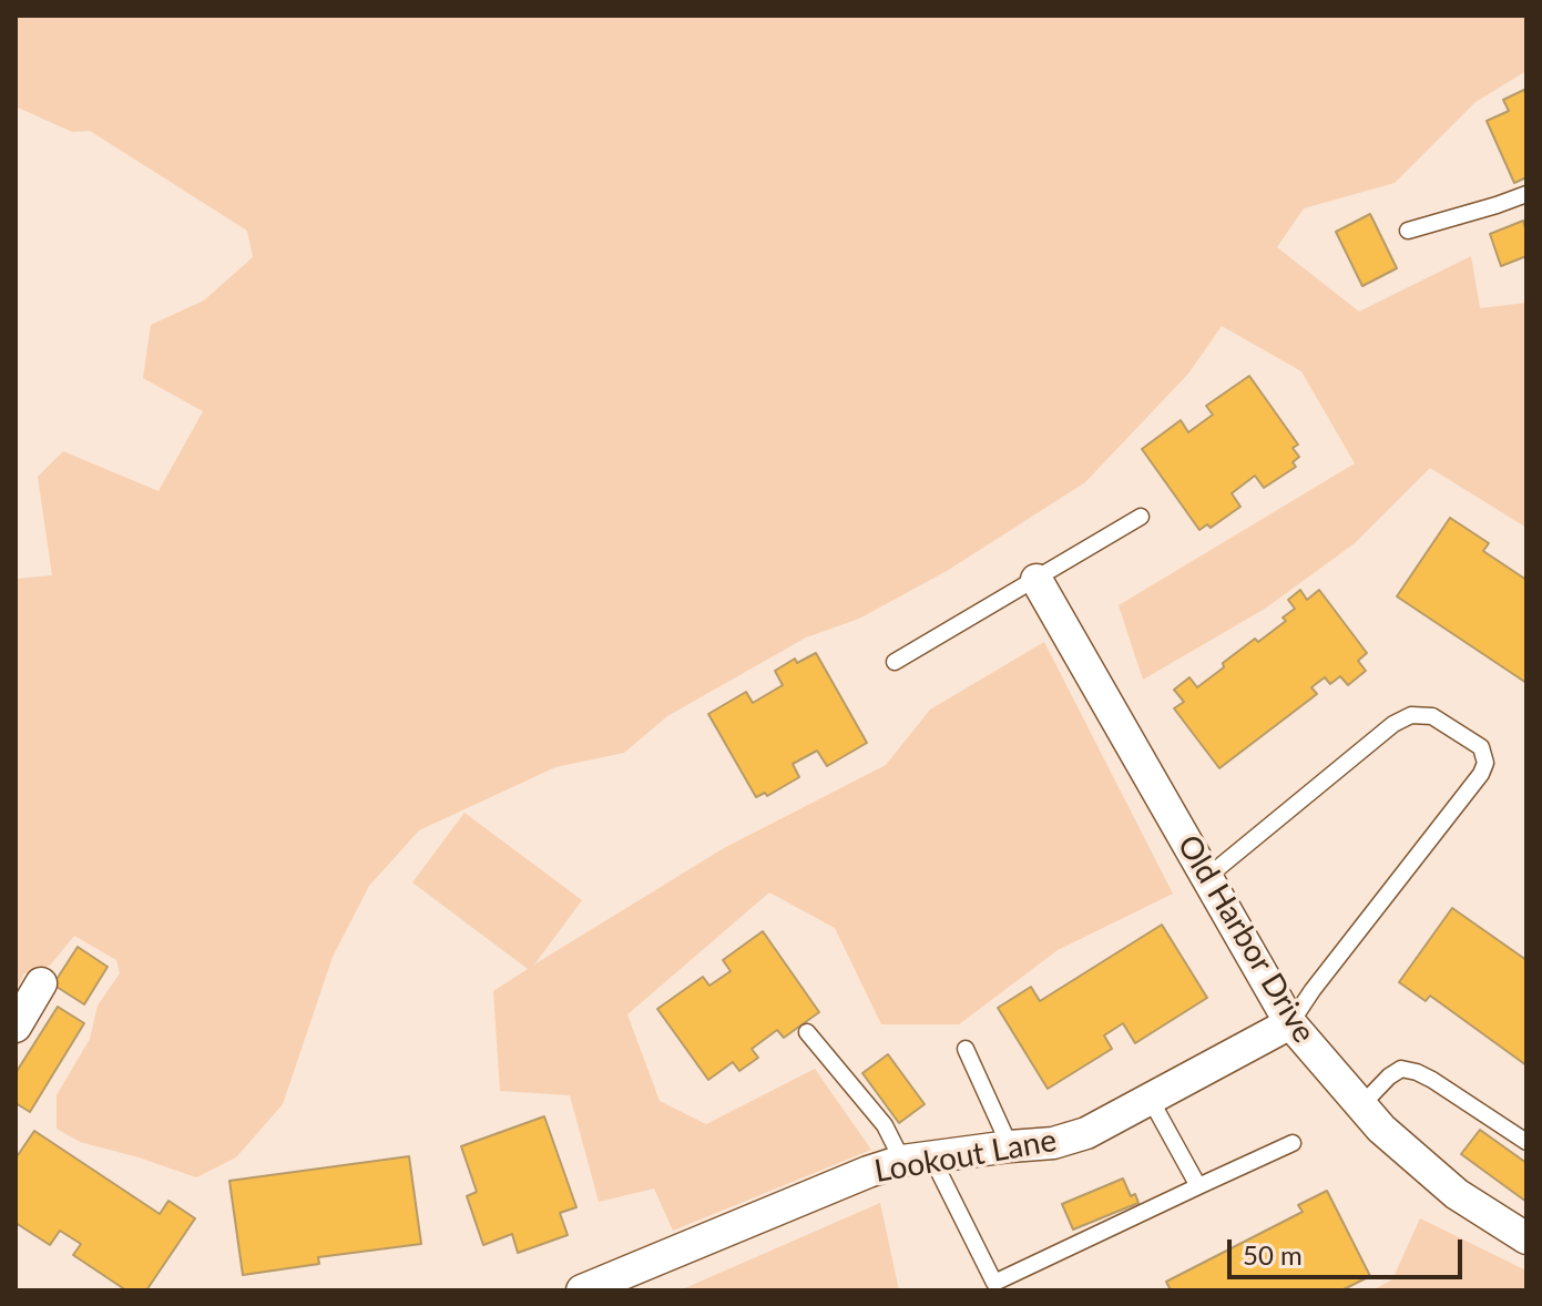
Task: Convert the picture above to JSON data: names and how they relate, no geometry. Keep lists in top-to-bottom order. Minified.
{"streets":{"street":["Old Harbor Drive","Lookout Lane"]},"crossings":[["Old Harbor Drive","Lookout Lane"]],"scale_bar":"50 m"}
